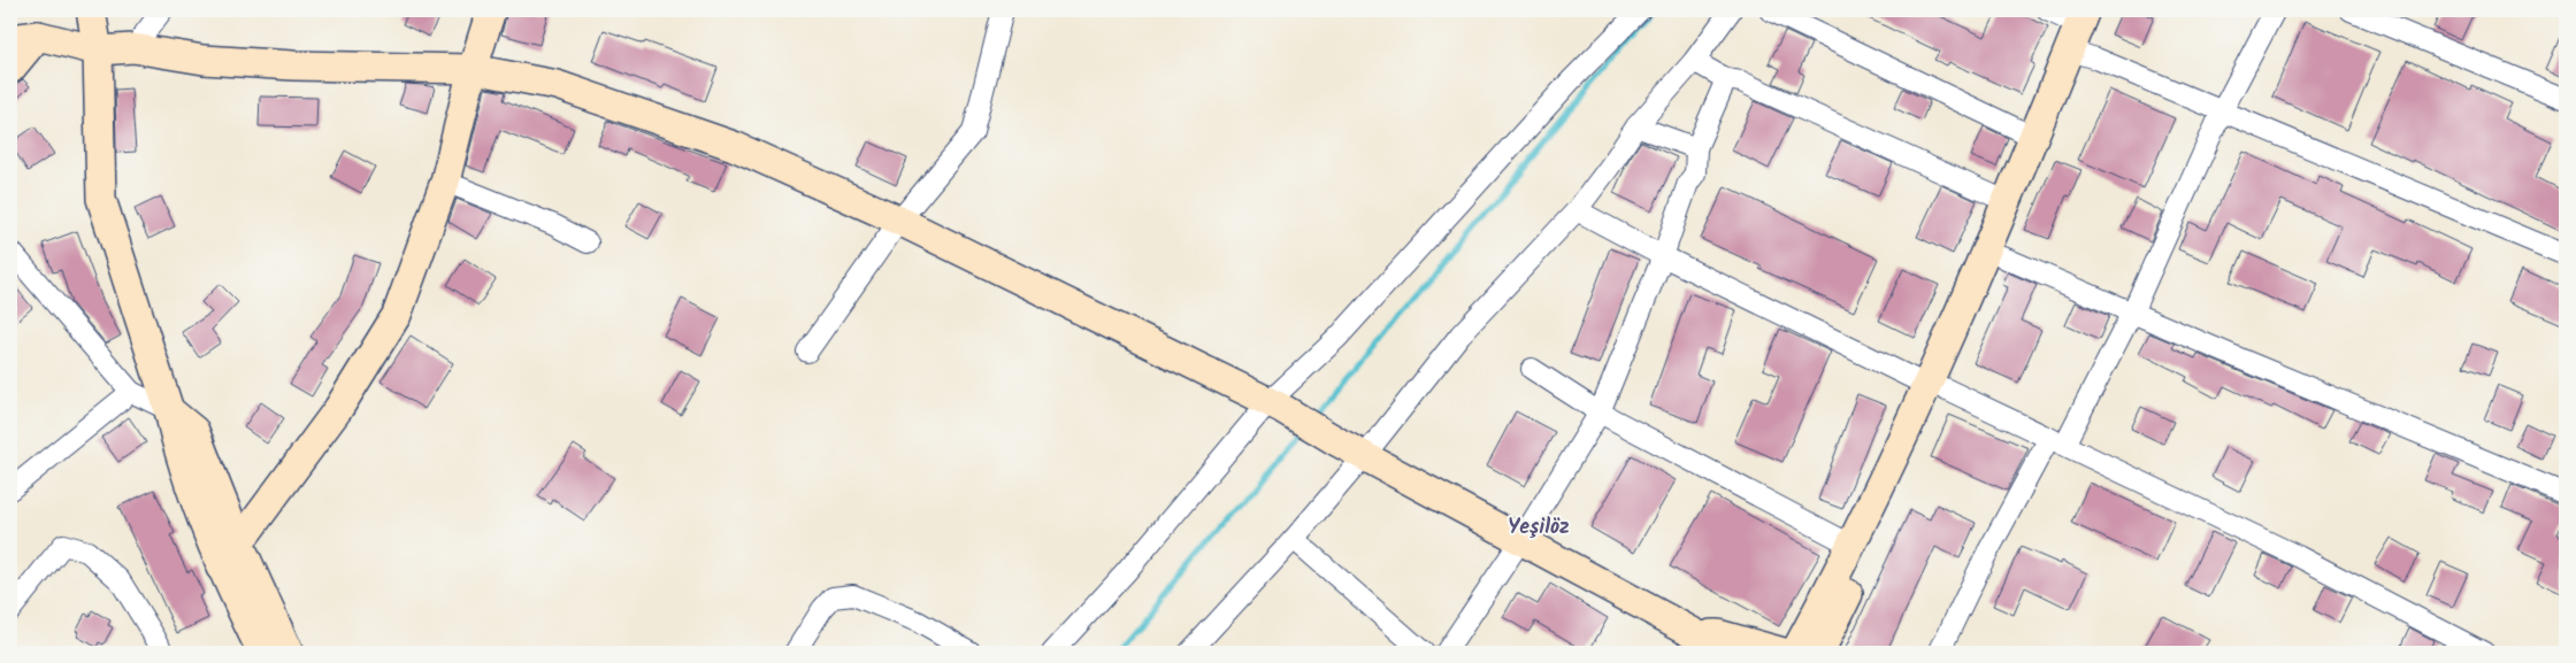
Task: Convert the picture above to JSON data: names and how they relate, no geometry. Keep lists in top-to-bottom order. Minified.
{"districts":["Yeşilöz"]}
